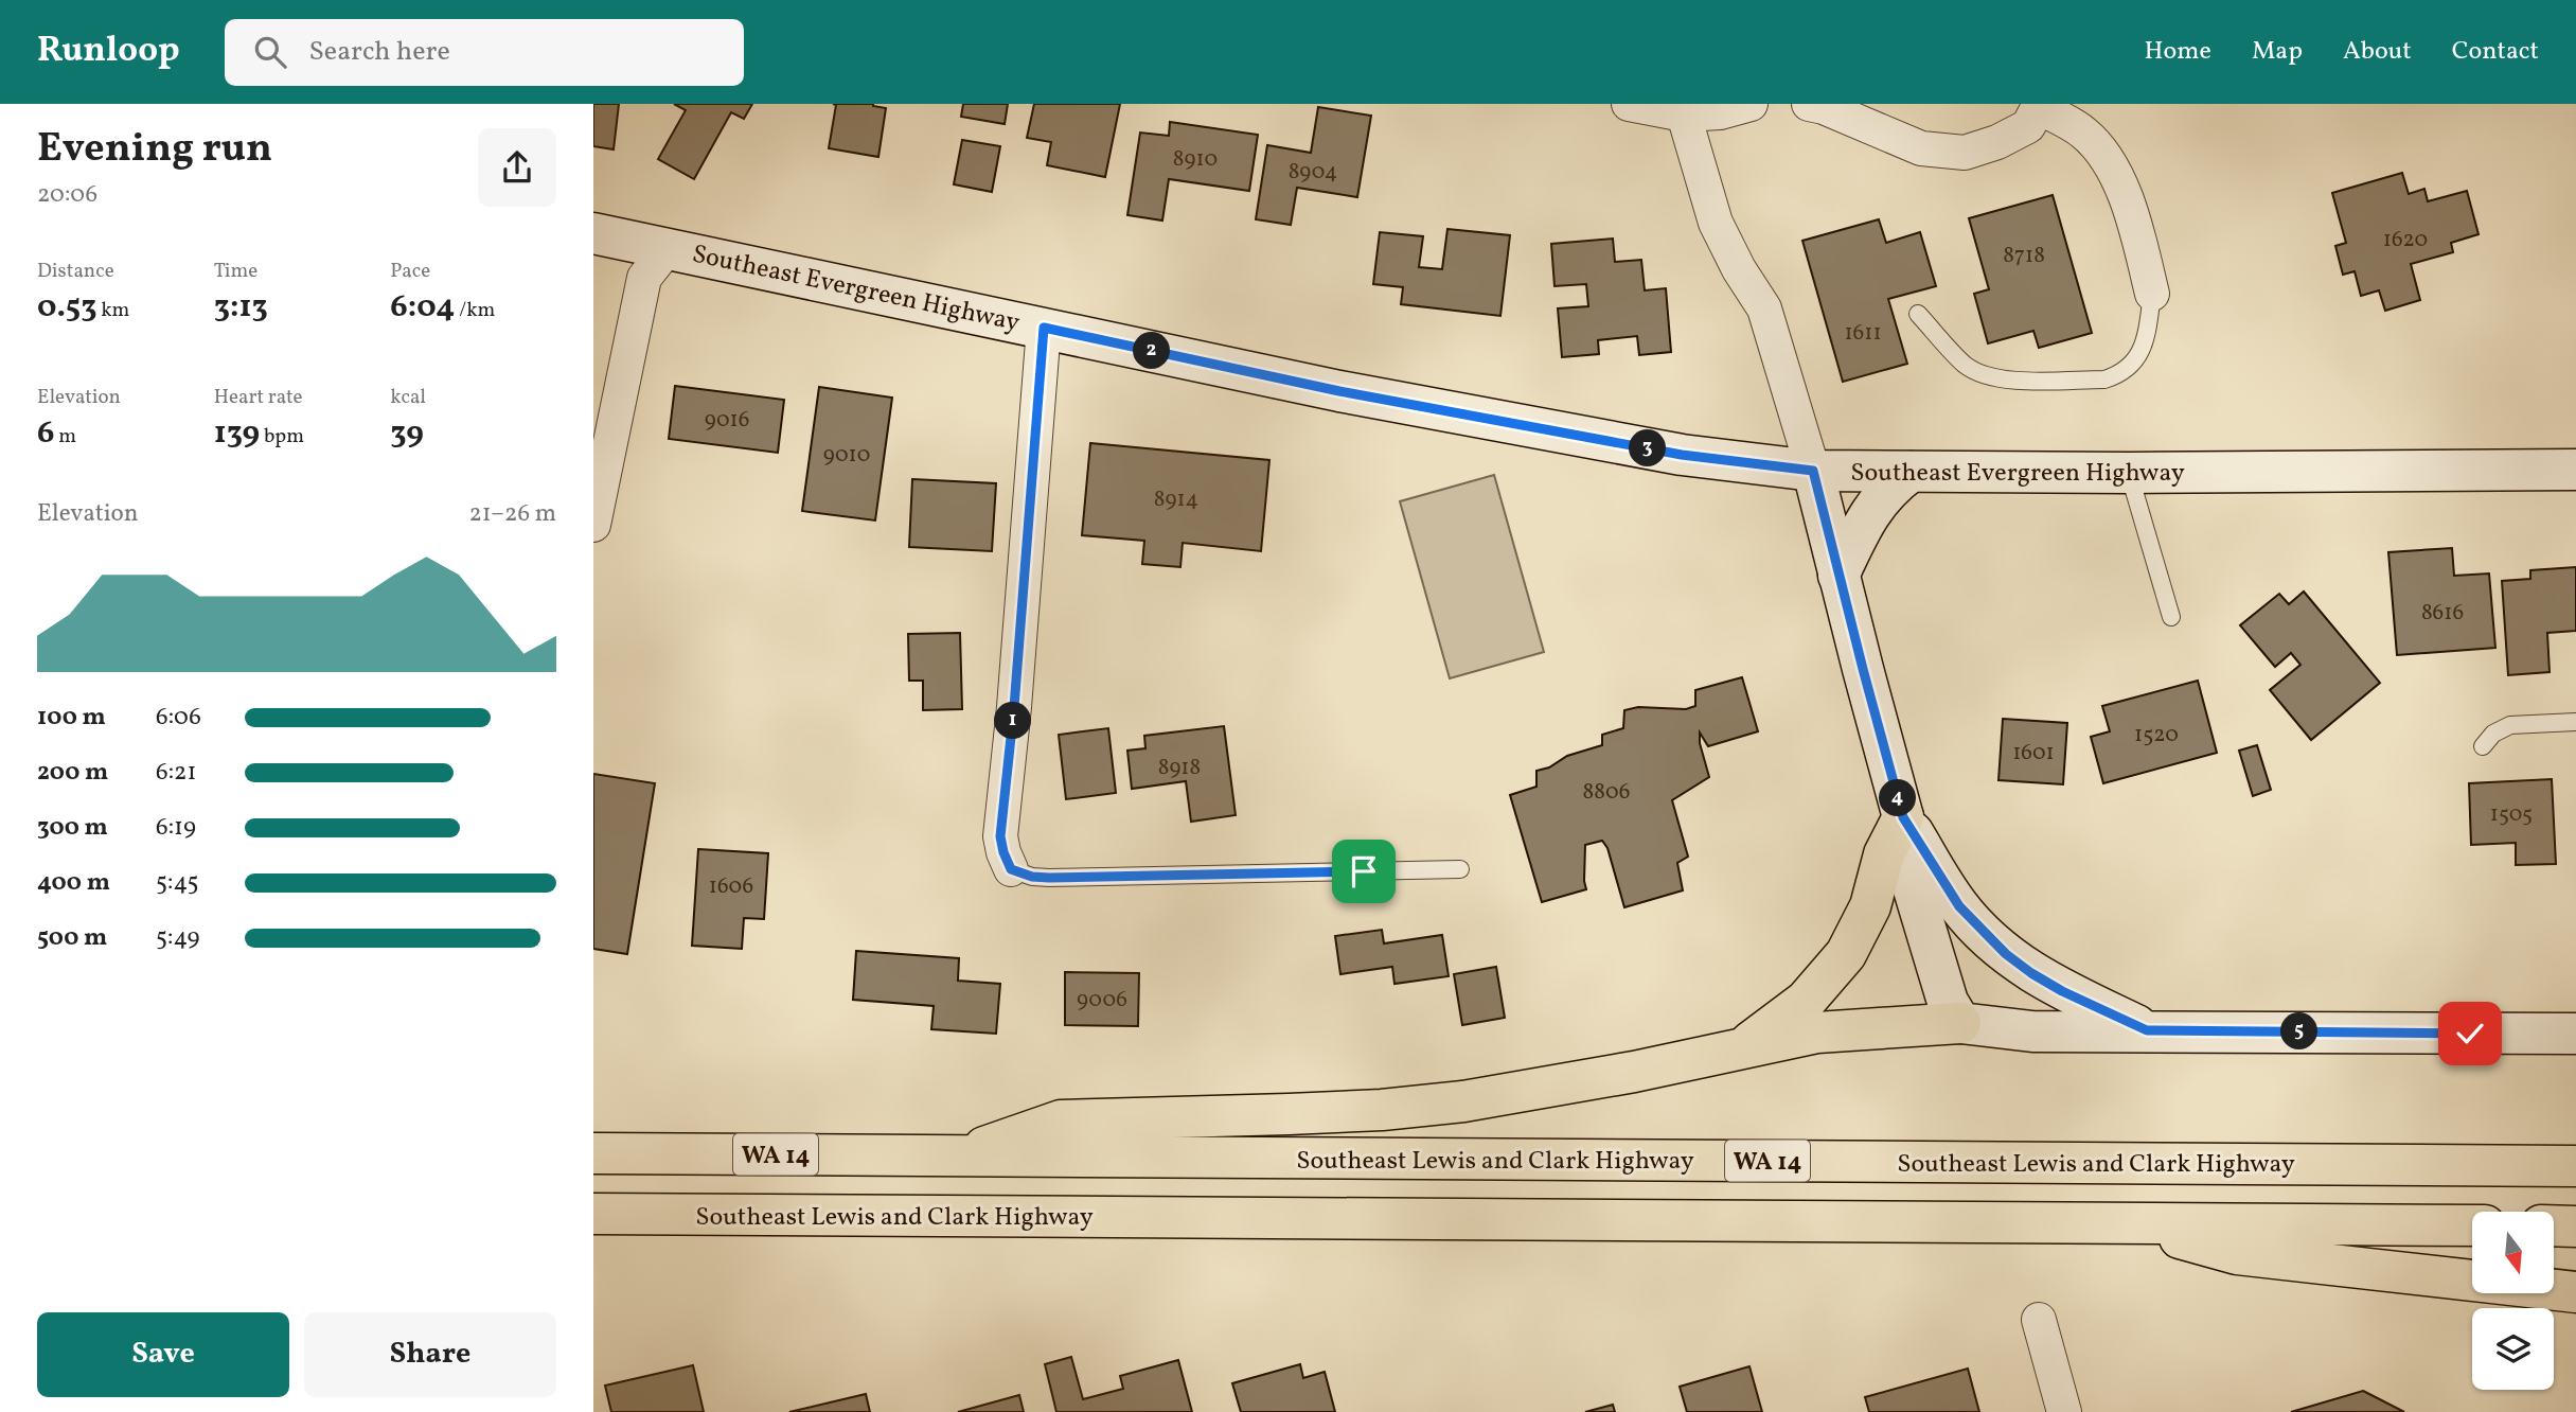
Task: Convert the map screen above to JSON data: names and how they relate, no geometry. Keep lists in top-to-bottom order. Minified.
{"streets":{"highway":["WA 14","Southeast Lewis and Clark Highway"],"street":["Southeast Evergreen Highway"]},"house_numbers":["8910","8904","1620","8718","1611","9016","9010","8914","8616","1520","1601","8918","8806","1505","1606","9006"],"north":"bottom","page":{"header":"Runloop","search":"Search here","nav":["Home","Map","About","Contact"],"heading":["Evening run","20:06"],"stats":[["Distance","0.53 km"],["Time","3:13"],["Pace","6:04 /km"],["Elevation","6 m"],["Heart rate","139 bpm"],["kcal","39"]],"pins":["2","3","1","4","5"],"chart":["Elevation","21–26 m"],"list":[{"name":"100 m","note":"6:06"},{"name":"200 m","note":"6:21"},{"name":"300 m","note":"6:19"},{"name":"400 m","note":"5:45"},{"name":"500 m","note":"5:49"}],"buttons":["Save","Share"]}}
